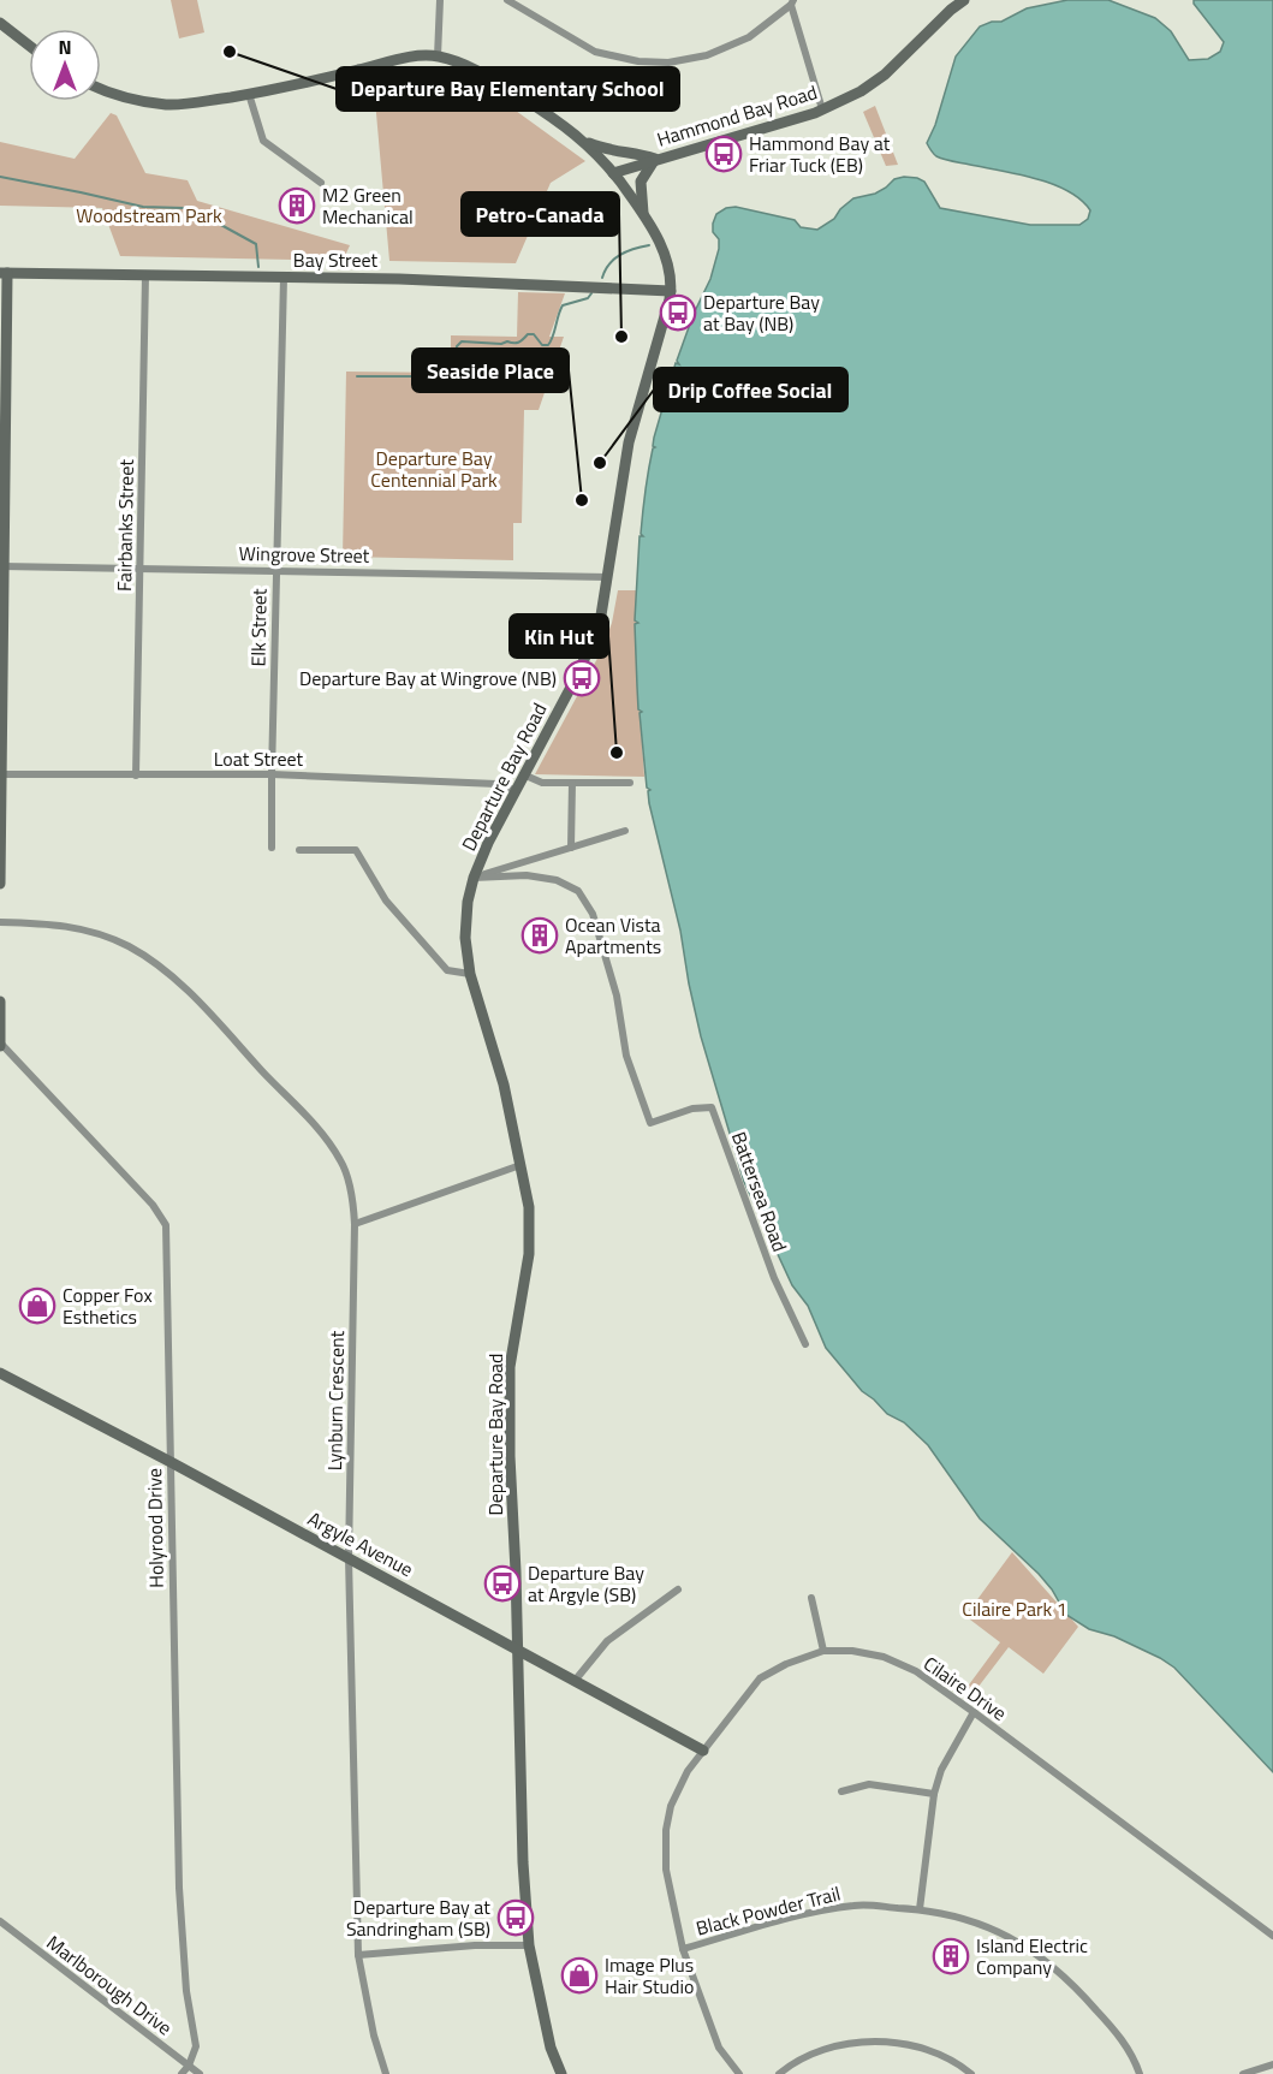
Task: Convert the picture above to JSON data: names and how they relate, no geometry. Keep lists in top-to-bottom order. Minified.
{"streets":{"main road":["Hammond Bay Road","Bay Street","Departure Bay Road","Argyle Avenue"],"street":["Fairbanks Street","Wingrove Street","Elk Street","Loat Street","Battersea Road","Lynburn Crescent","Holyrood Drive","Cilaire Drive","Black Powder Trail","Marlborough Drive"]},"crossings":[["Hammond Bay Road","Departure Bay Road"],["Bay Street","Fairbanks Street"],["Bay Street","Elk Street"],["Bay Street","Departure Bay Road"],["Fairbanks Street","Wingrove Street"],["Fairbanks Street","Loat Street"],["Wingrove Street","Elk Street"],["Wingrove Street","Departure Bay Road"],["Elk Street","Loat Street"],["Loat Street","Departure Bay Road"],["Departure Bay Road","Battersea Road"],["Departure Bay Road","Argyle Avenue"],["Lynburn Crescent","Argyle Avenue"],["Holyrood Drive","Argyle Avenue"],["Holyrood Drive","Marlborough Drive"],["Argyle Avenue","Cilaire Drive"],["Cilaire Drive","Black Powder Trail"]],"parks":["Woodstream Park","Departure Bay Centennial Park","Cilaire Park 1"],"places":{"other":["Departure Bay Elementary School","Petro-Canada","Drip Coffee Social","Seaside Place","Kin Hut"],"bus stop":["Hammond Bay at Friar Tuck (EB)","Departure Bay at Bay (NB)","Departure Bay at Wingrove (NB)","Departure Bay at Argyle (SB)","Departure Bay at Sandringham (SB)"],"building":["M2 Green Mechanical","Ocean Vista Apartments","Island Electric Company"],"shop":["Copper Fox Esthetics","Image Plus Hair Studio"]},"north":"top"}
